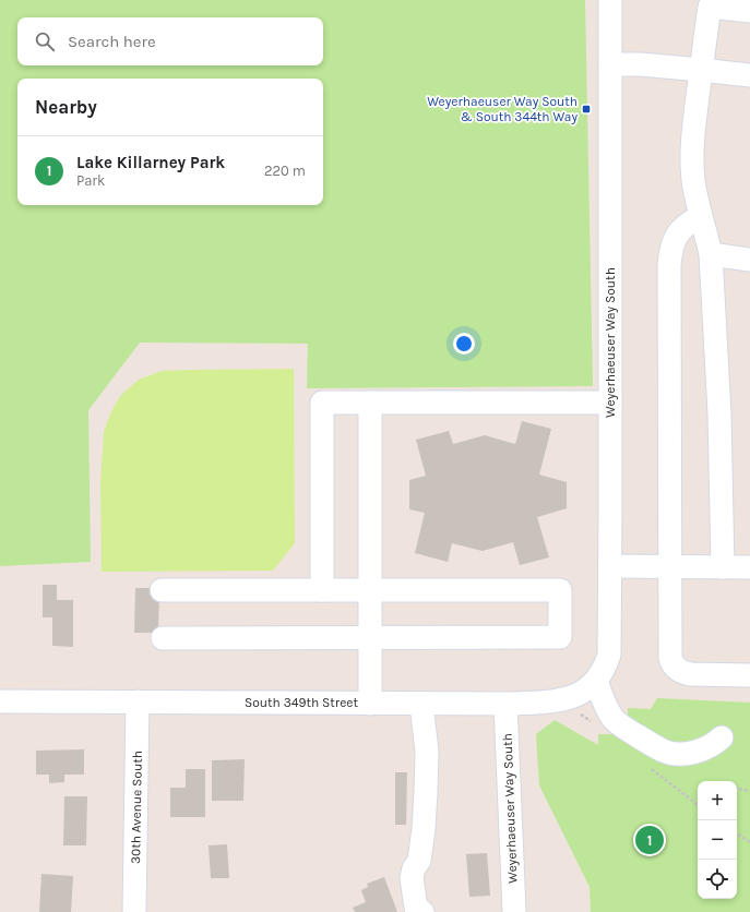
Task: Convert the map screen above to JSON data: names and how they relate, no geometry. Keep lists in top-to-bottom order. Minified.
{"streets":{"street":["Weyerhaeuser Way South","South 349th Street","30th Avenue South"]},"crossings":[["Weyerhaeuser Way South","South 349th Street"],["South 349th Street","30th Avenue South"]],"places":{"transit":["Weyerhaeuser Way South & South 344th Way"]},"page":{"search":"Search here","heading":"Nearby","list":[{"mark":"1","name":"Lake Killarney Park","note":"Park","value":"220 m"}],"map_buttons":["+","−"],"pins":"1"}}
